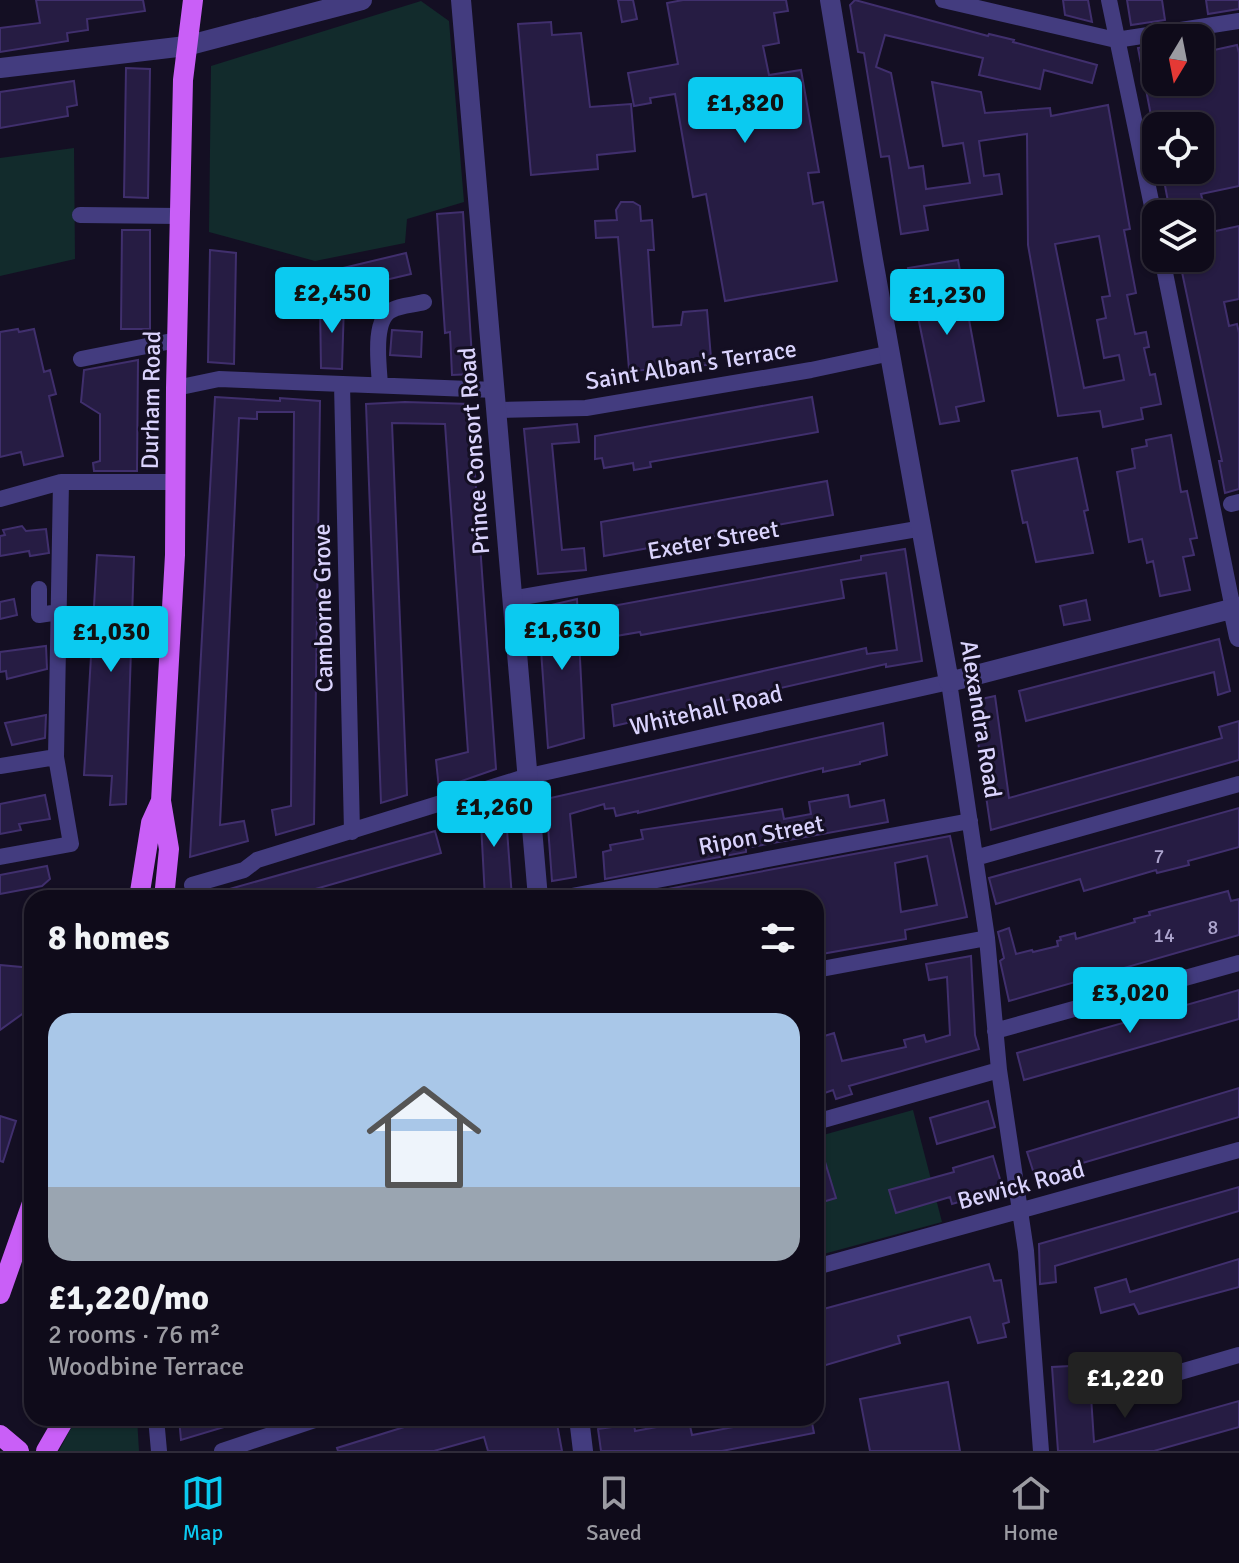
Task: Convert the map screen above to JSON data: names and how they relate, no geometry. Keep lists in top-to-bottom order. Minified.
{"streets":{"main road":["Durham Road"],"street":["Saint Alban's Terrace","Prince Consort Road","Exeter Street","Camborne Grove","Whitehall Road","Alexandra Road","Ripon Street","Bewick Road"]},"crossings":[["Saint Alban's Terrace","Durham Road"],["Saint Alban's Terrace","Prince Consort Road"],["Saint Alban's Terrace","Camborne Grove"],["Saint Alban's Terrace","Alexandra Road"],["Prince Consort Road","Exeter Street"],["Prince Consort Road","Whitehall Road"],["Exeter Street","Alexandra Road"],["Camborne Grove","Whitehall Road"],["Whitehall Road","Alexandra Road"],["Alexandra Road","Ripon Street"],["Alexandra Road","Bewick Road"]],"house_numbers":["7","8","14"],"north":"bottom","page":{"price":["£1,820","£2,450","£1,230","£1,630","£1,030","£1,260","£3,020","£1,220"],"heading":"8 homes","list":[{"name":"£1,220/mo","note":"2 rooms · 76 m² · Woodbine Terrace"}],"tabs":["Map","Saved","Home"]}}
